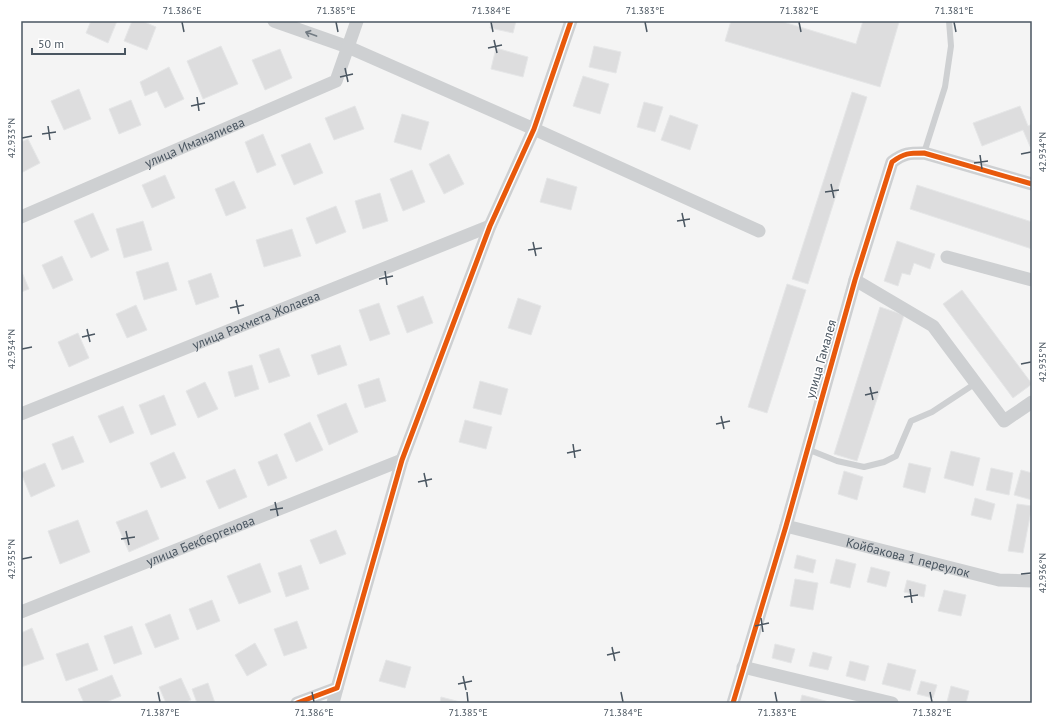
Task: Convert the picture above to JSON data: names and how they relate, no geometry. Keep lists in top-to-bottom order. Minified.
{"streets":{"street":["улица Иманалиева","улица Рахмета Жолаева","улица Гамалея","улица Бекбергенова","Койбакова 1 переулок"]},"crossings":[["улица Гамалея","Койбакова 1 переулок"]],"scale_bar":"50 m","coordinates":["71.386°E","71.385°E","71.384°E","71.383°E","71.382°E","71.381°E","42.933°N","42.934°N","42.935°N","42.936°N","71.387°E"]}
